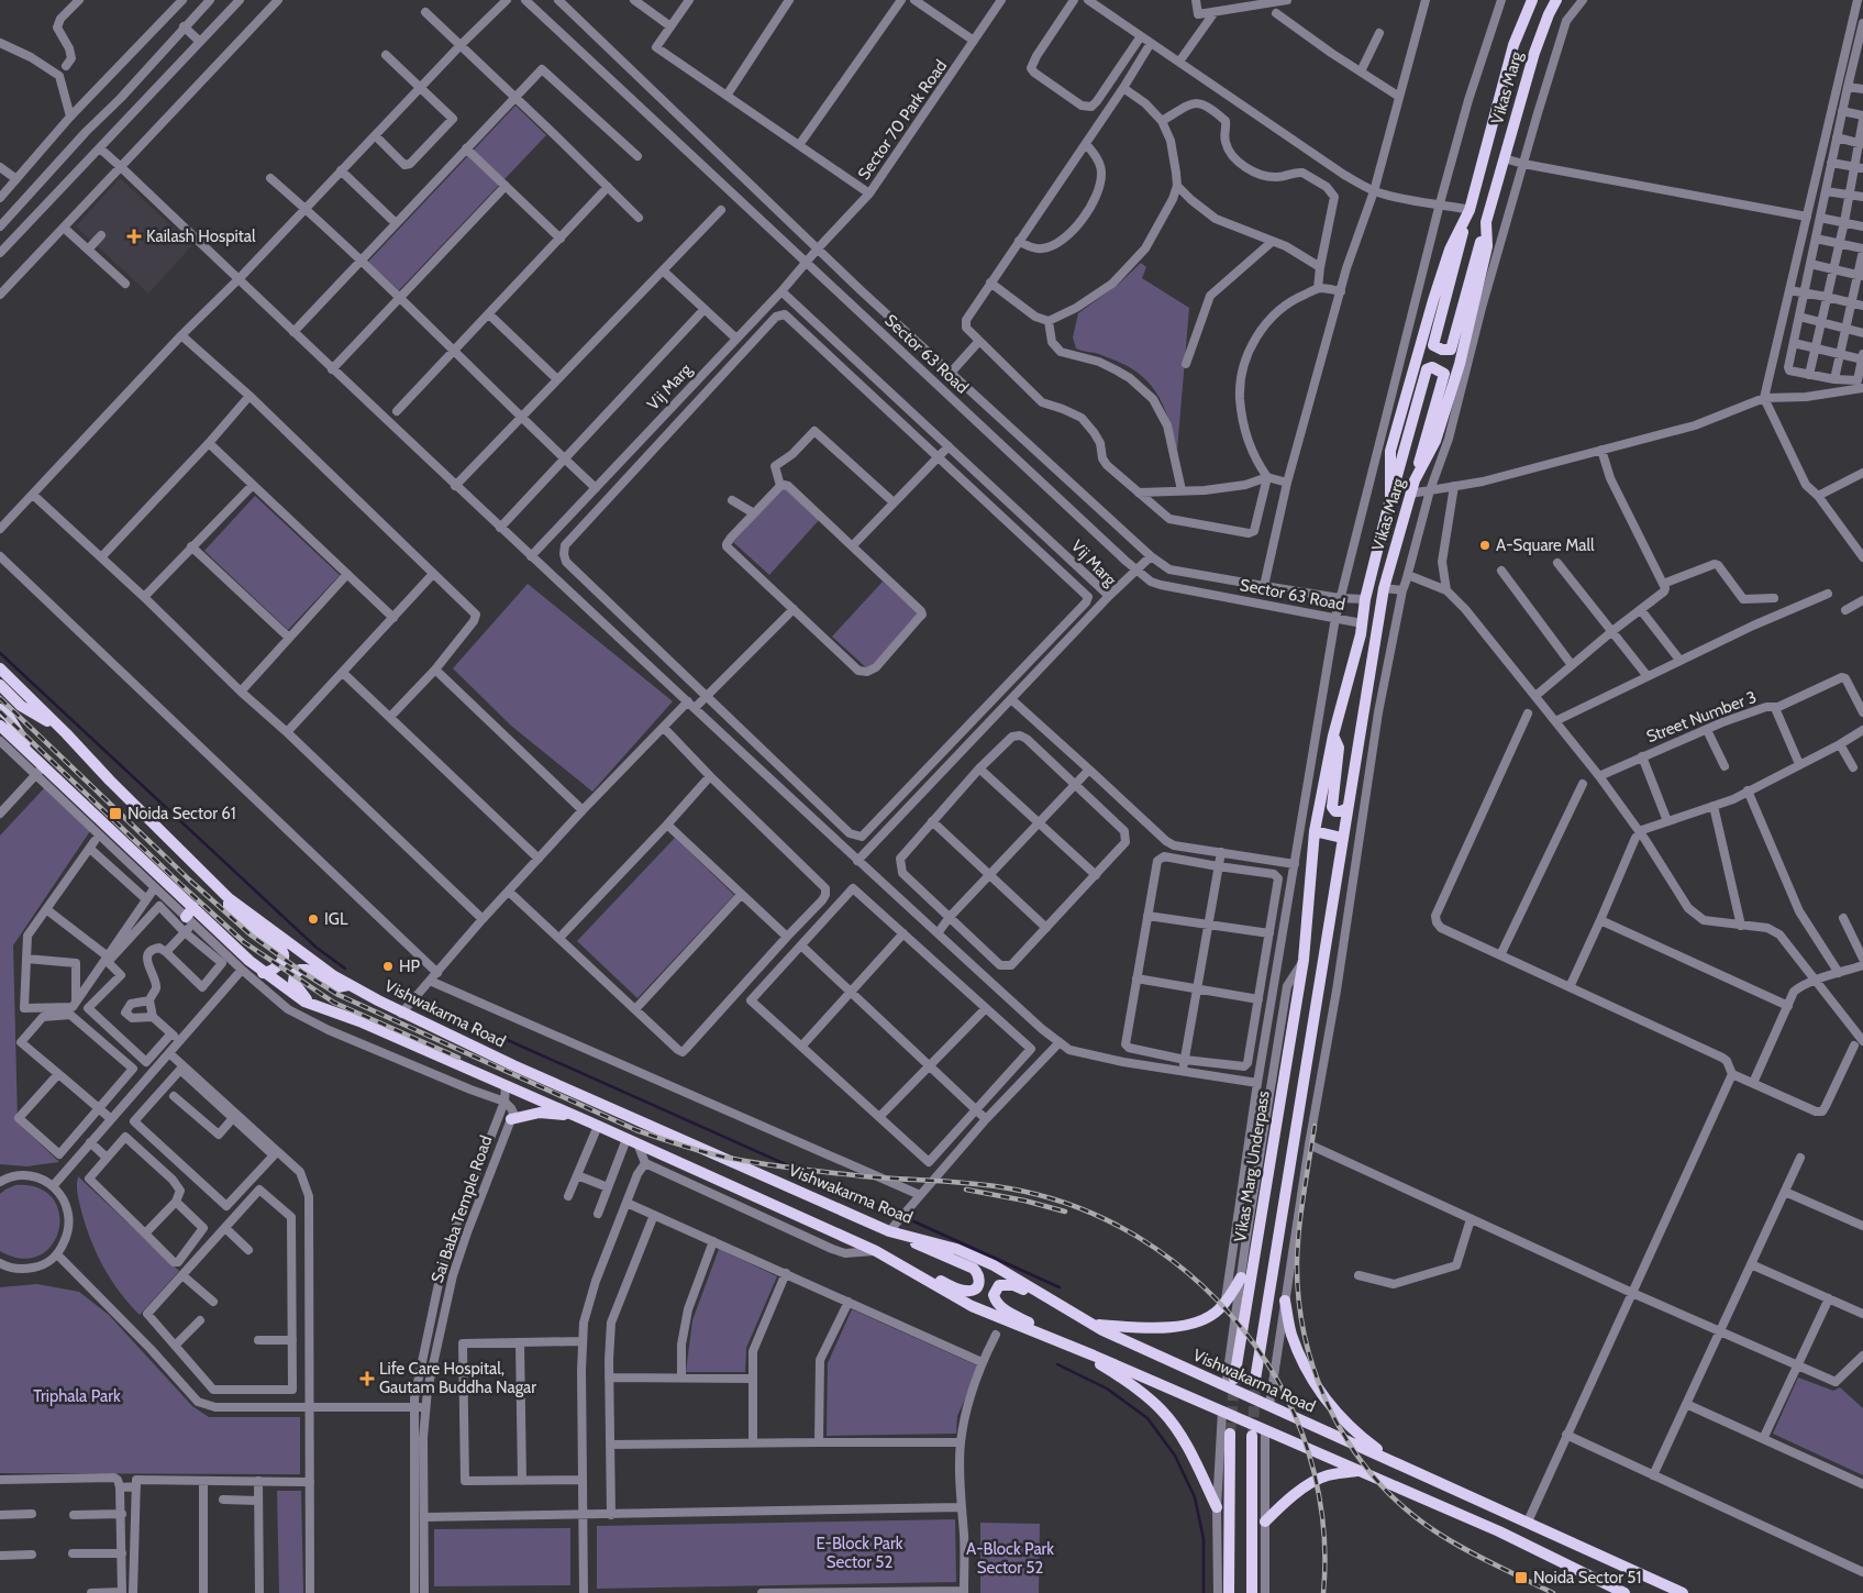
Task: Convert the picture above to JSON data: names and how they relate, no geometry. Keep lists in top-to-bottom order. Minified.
{"streets":{"main road":["Vikas Marg","Vishwakarma Road","Vikas Marg Underpass"],"street":["Sector 70 Park Road","Sector 63 Road","Vij Marg","Street Number 3","Sai Baba Temple Road"]},"crossings":[["Vikas Marg","Sector 63 Road"],["Vikas Marg","Vikas Marg Underpass"],["Sector 70 Park Road","Sector 63 Road"],["Sector 70 Park Road","Vij Marg"]],"parks":["Triphala Park","E-Block Park Sector 52","A-Block Park Sector 52"],"places":{"health":["Kailash Hospital","Life Care Hospital, Gautam Buddha Nagar"],"other":["A-Square Mall","IGL","HP"],"transit":["Noida Sector 61","Noida Sector 51"]}}
